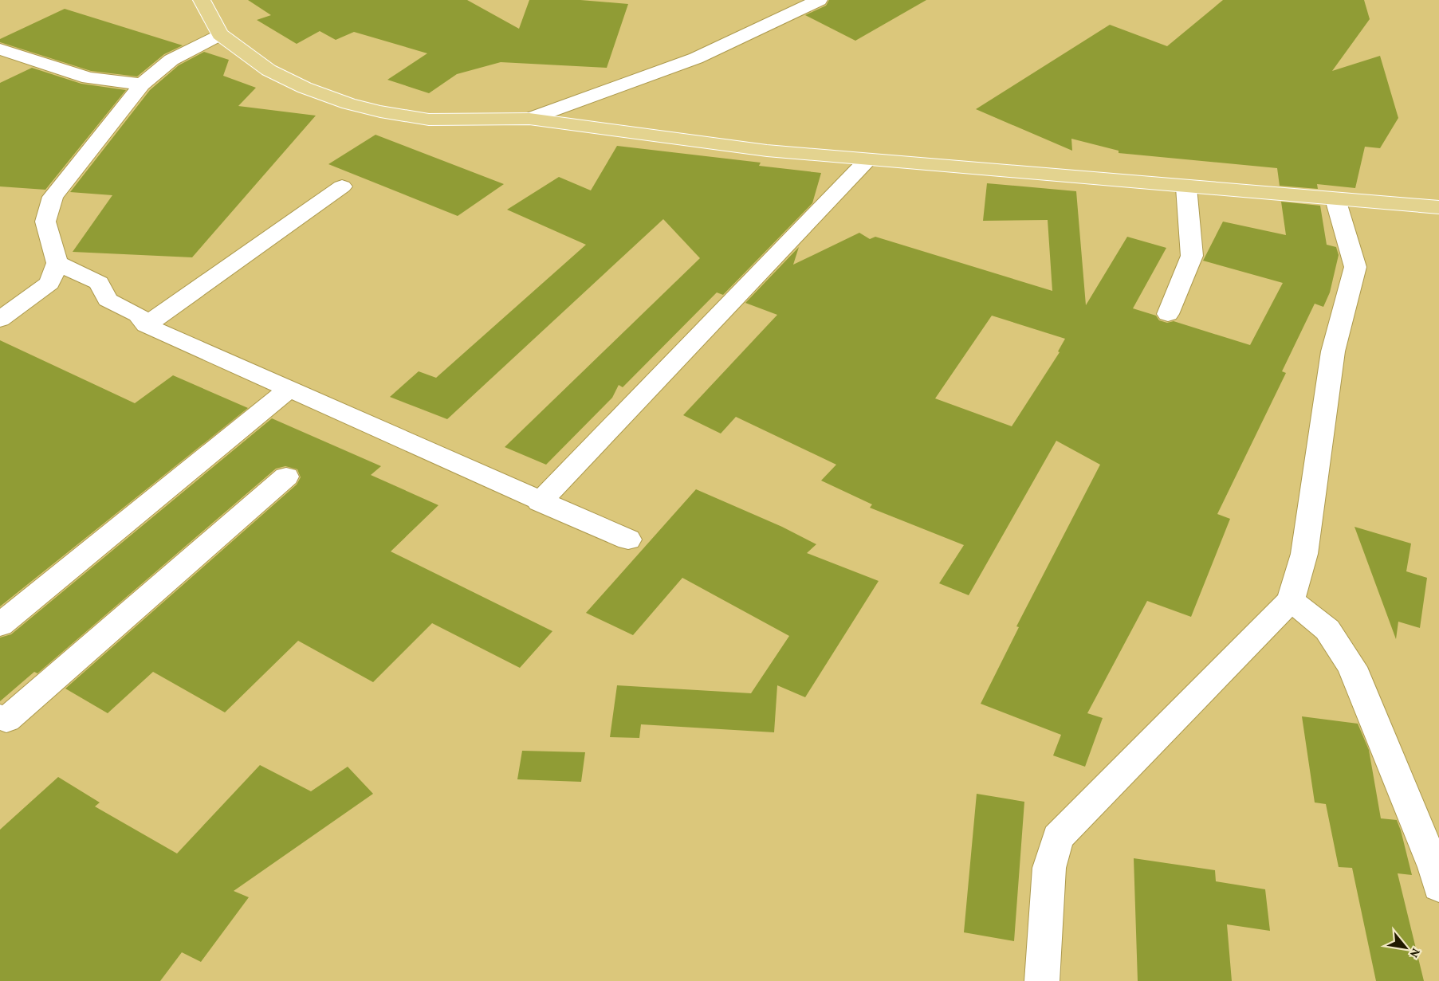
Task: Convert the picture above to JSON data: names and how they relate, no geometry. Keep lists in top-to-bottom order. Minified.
{"north":"bottom right"}
